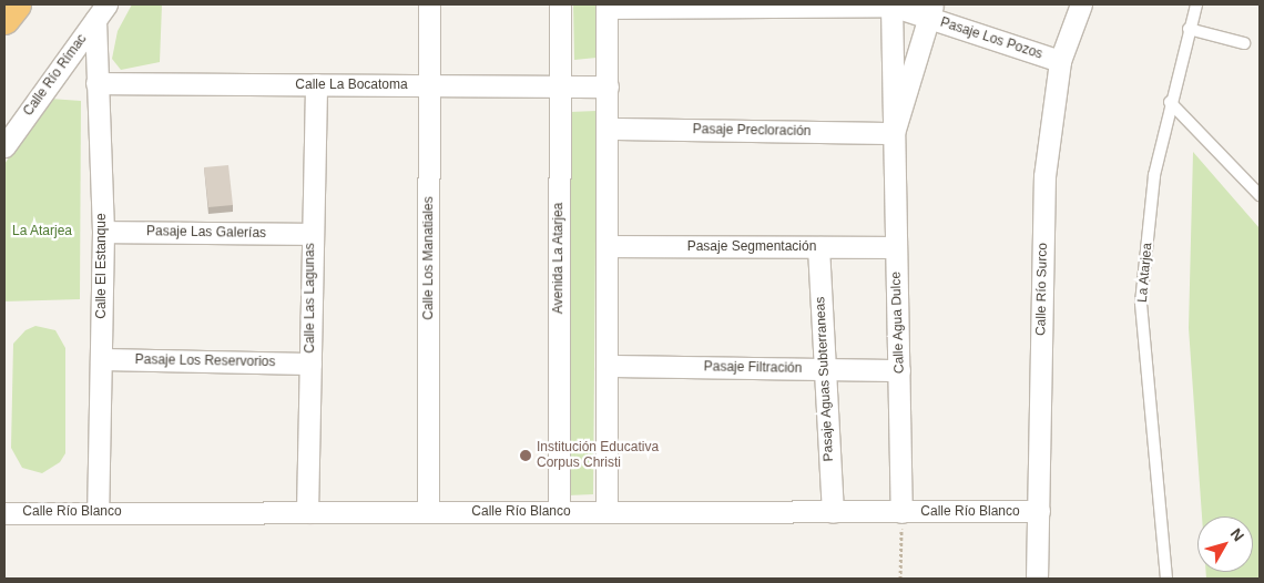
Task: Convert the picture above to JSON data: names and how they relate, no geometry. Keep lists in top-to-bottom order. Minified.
{"streets":{"street":["Pasaje Los Pozos","Calle Río Rímac","Calle La Bocatoma","Pasaje Precloración","Pasaje Las Galerías","Pasaje Segmentación","Calle Los Manatiales","Avenida La Atarjea","Calle El Estanque","Calle Río Surco","Calle Las Lagunas","Calle Agua Dulce","Pasaje Los Reservorios","Pasaje Filtración","Pasaje Aguas Subterraneas","Calle Río Blanco"],"lane":["La Atarjea"]},"crossings":[["Pasaje Los Pozos","Calle Río Surco"],["Pasaje Los Pozos","Calle Agua Dulce"],["Calle Río Rímac","Calle El Estanque"],["Calle La Bocatoma","Calle Los Manatiales"],["Calle La Bocatoma","Avenida La Atarjea"],["Calle La Bocatoma","Calle El Estanque"],["Calle La Bocatoma","Calle Las Lagunas"],["Pasaje Precloración","Calle Agua Dulce"],["Pasaje Las Galerías","Calle El Estanque"],["Pasaje Las Galerías","Calle Las Lagunas"],["Pasaje Segmentación","Calle Agua Dulce"],["Pasaje Segmentación","Pasaje Aguas Subterraneas"],["Calle Los Manatiales","Calle Río Blanco"],["Avenida La Atarjea","Calle Río Blanco"],["Calle El Estanque","Pasaje Los Reservorios"],["Calle El Estanque","Calle Río Blanco"],["Calle Río Surco","Calle Río Blanco"],["Calle Las Lagunas","Pasaje Los Reservorios"],["Calle Las Lagunas","Calle Río Blanco"],["Calle Agua Dulce","Pasaje Filtración"],["Calle Agua Dulce","Calle Río Blanco"],["Pasaje Filtración","Pasaje Aguas Subterraneas"],["Pasaje Aguas Subterraneas","Calle Río Blanco"]],"parks":["La Atarjea"],"places":["Institución Educativa Corpus Christi"],"north":"top right"}
